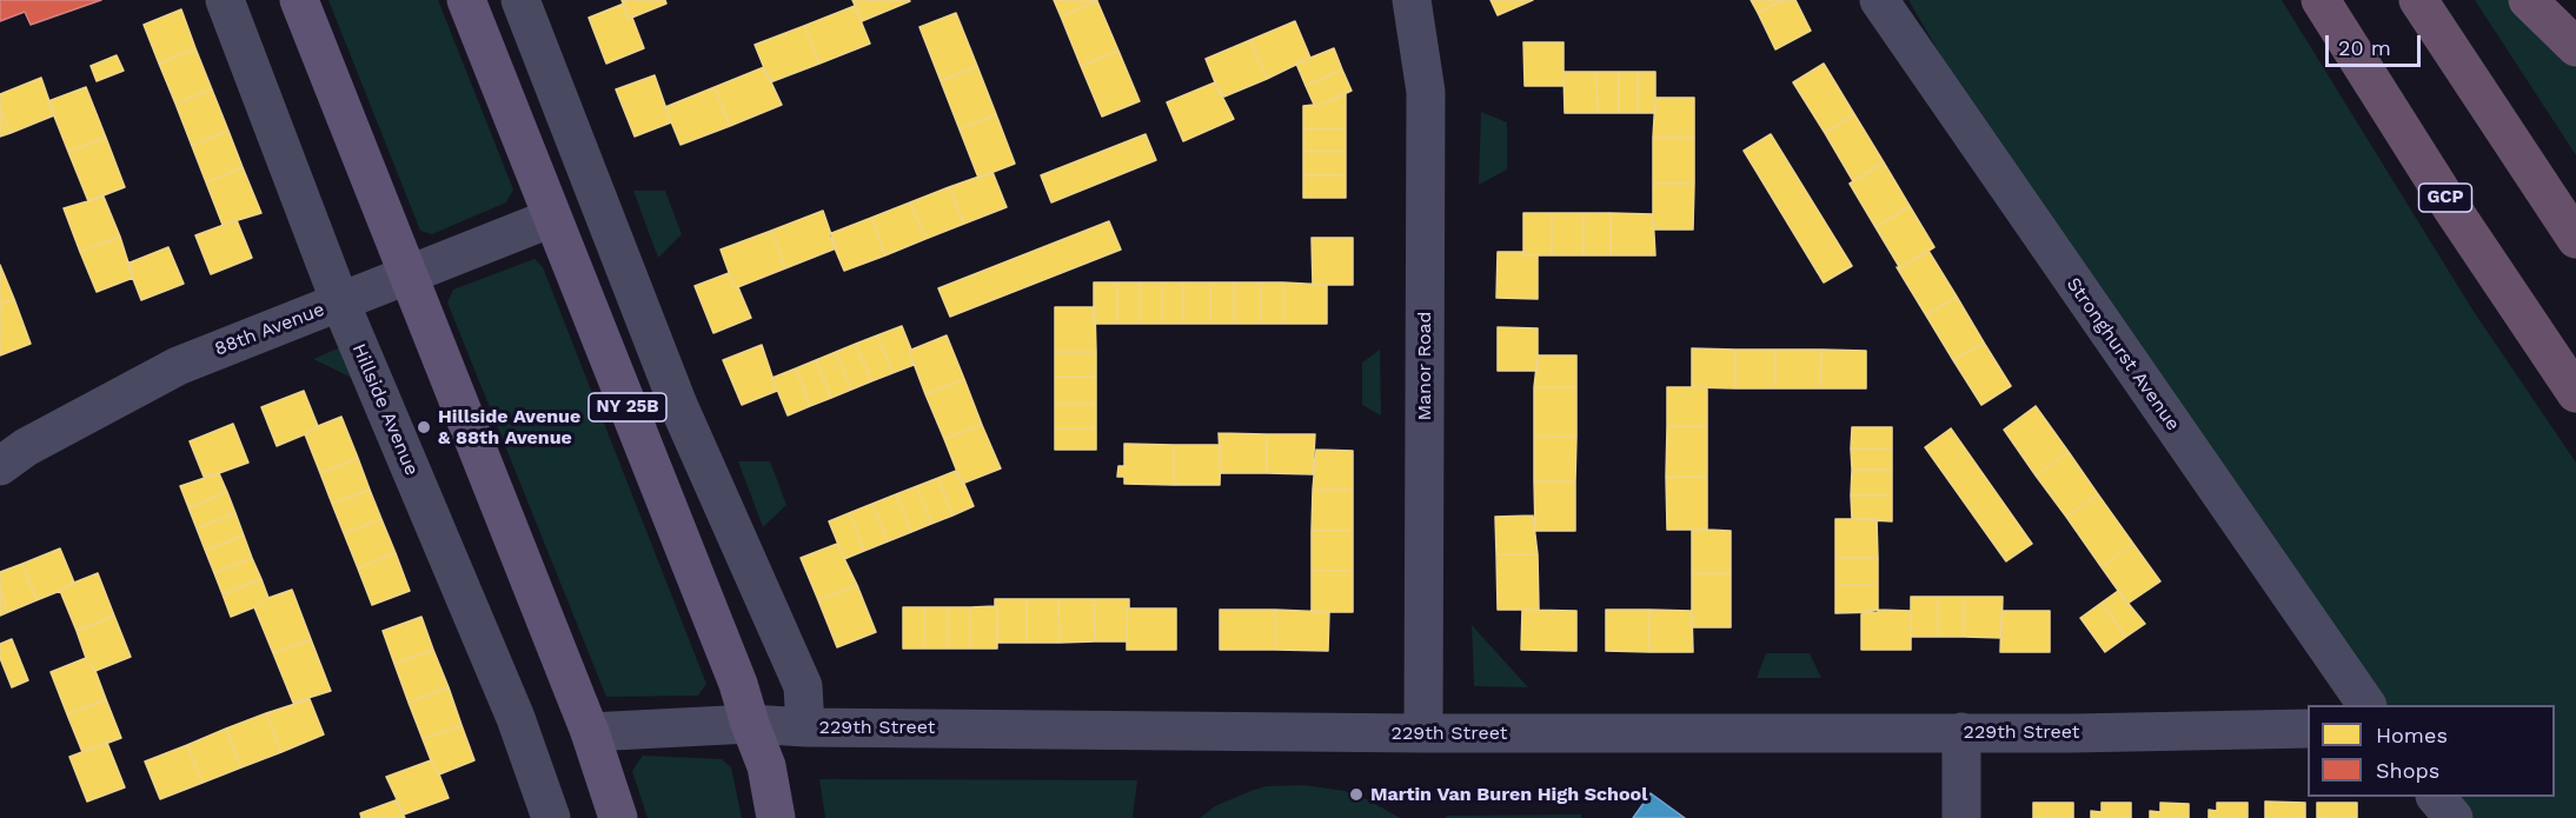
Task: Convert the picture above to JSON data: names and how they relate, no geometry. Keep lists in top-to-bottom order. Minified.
{"streets":{"highway":["GCP"],"main road":["NY 25B"],"street":["88th Avenue","Stronghurst Avenue","Manor Road","Hillside Avenue","229th Street"]},"crossings":[["88th Avenue","NY 25B"],["88th Avenue","Hillside Avenue"],["Manor Road","229th Street"],["NY 25B","229th Street"]],"places":["Hillside Avenue & 88th Avenue","Martin Van Buren High School"],"legend":["Homes","Shops"],"scale_bar":"20 m"}
